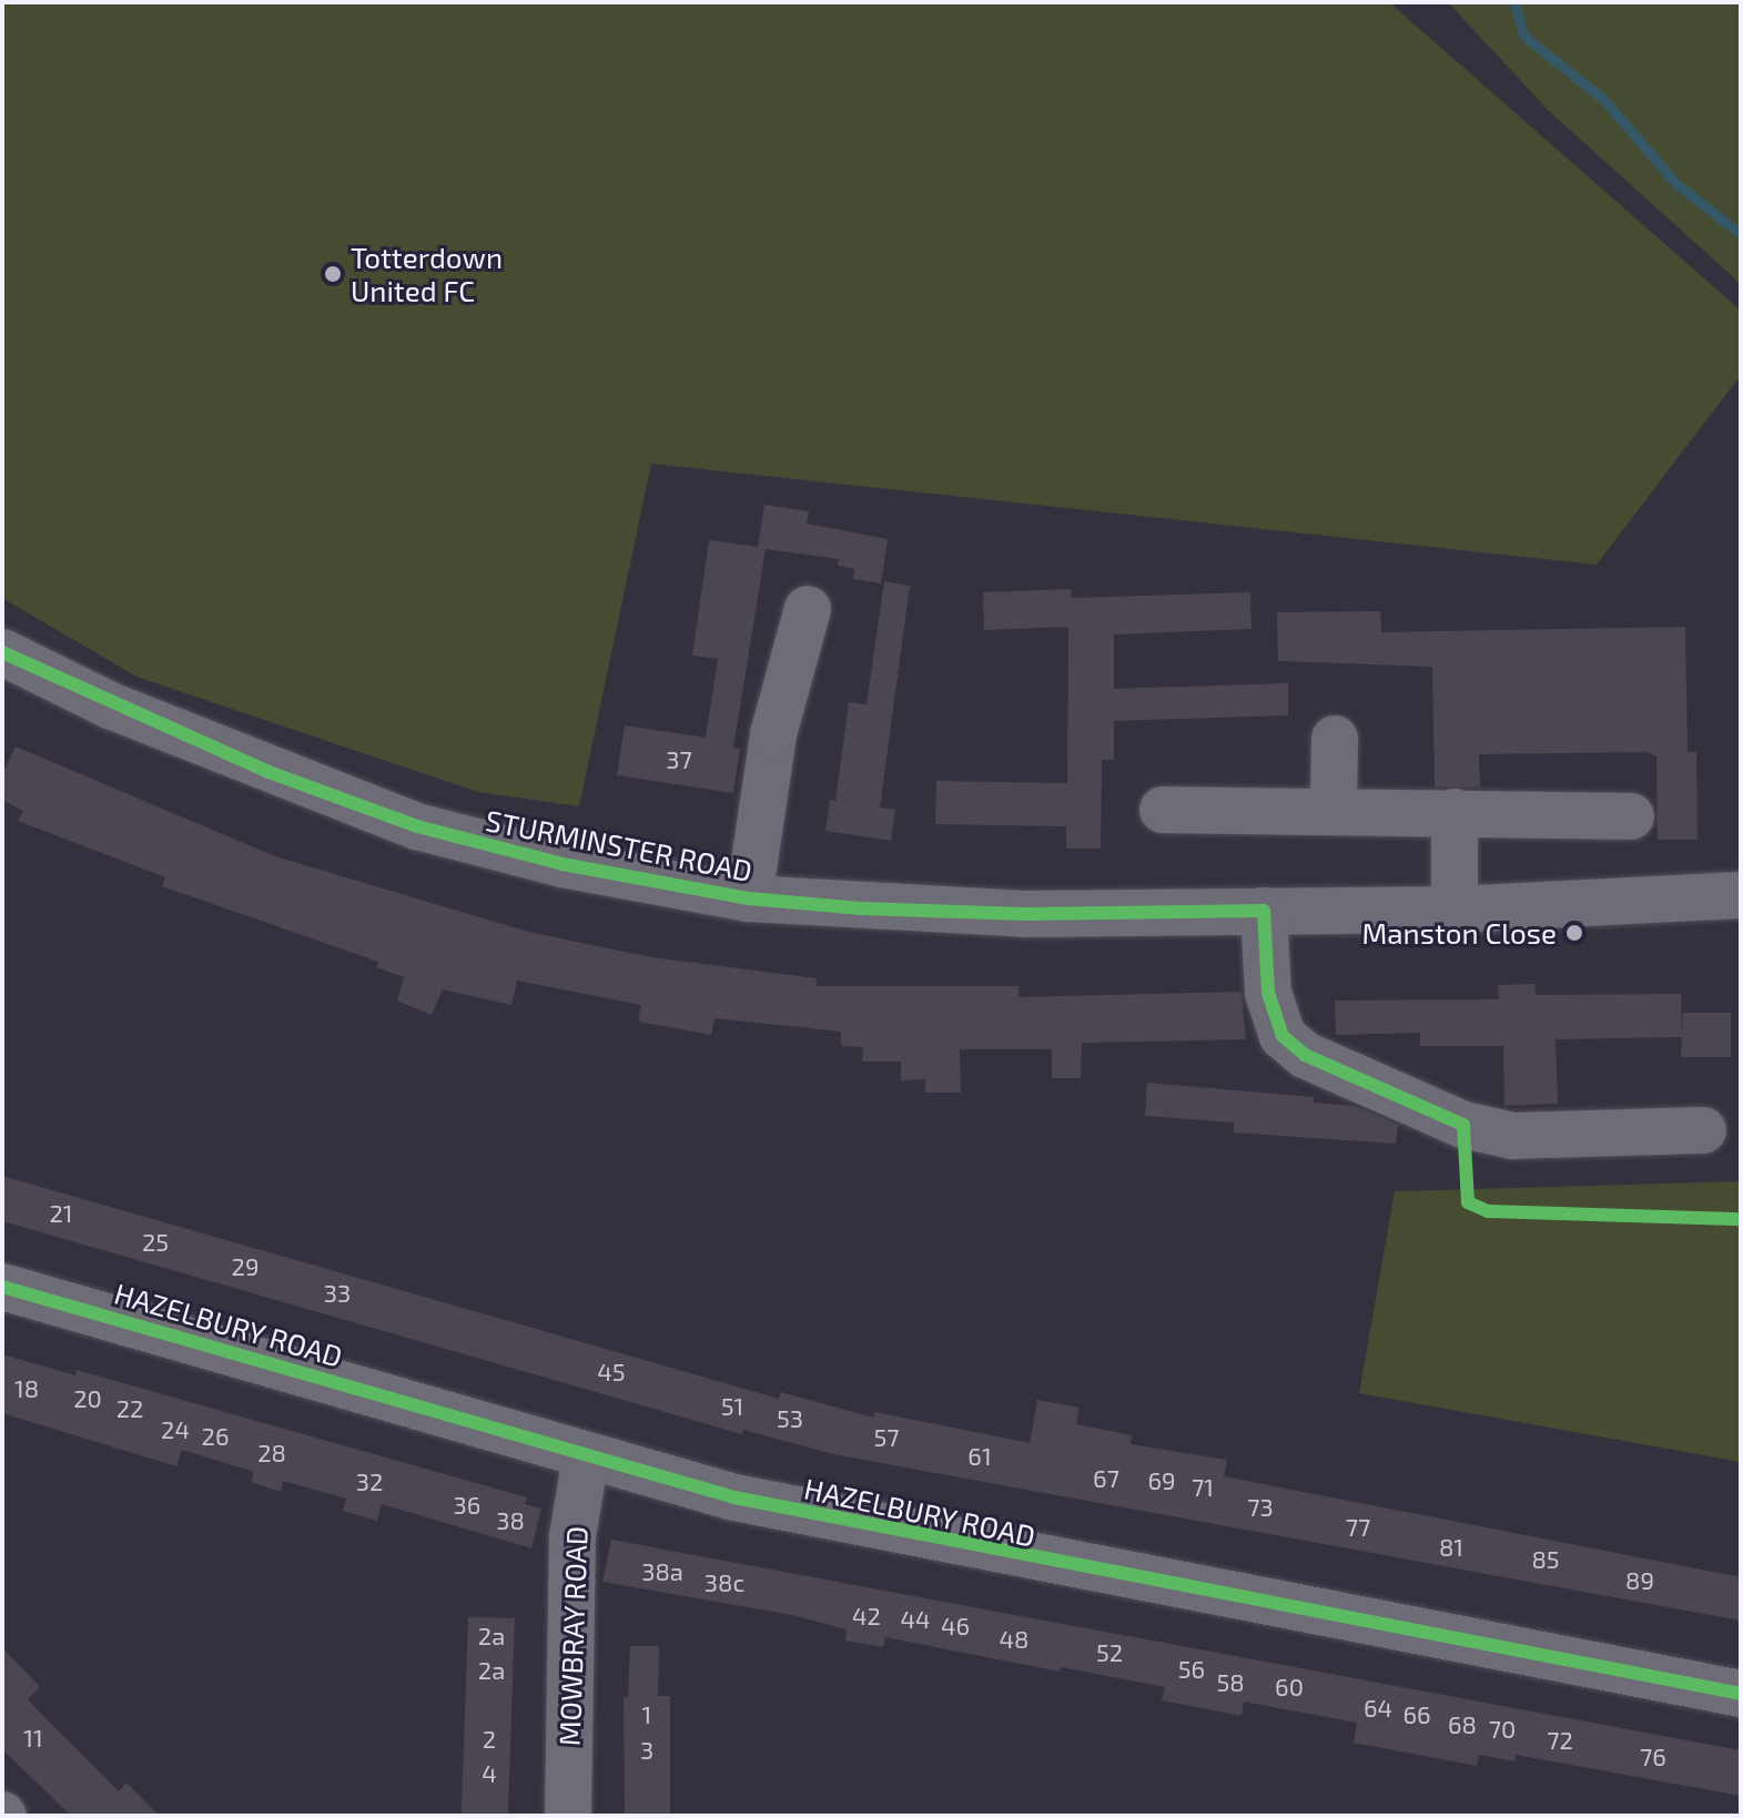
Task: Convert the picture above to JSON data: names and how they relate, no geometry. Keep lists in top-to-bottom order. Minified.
{"streets":{"street":["STURMINSTER ROAD","HAZELBURY ROAD","MOWBRAY ROAD"]},"crossings":[["HAZELBURY ROAD","MOWBRAY ROAD"]],"places":["Totterdown United FC","Manston Close"],"house_numbers":["37","21","25","29","33","45","18","20","51","22","53","24","26","57","28","61","67","69","32","71","36","73","38","77","81","85","38a","89","38c","42","44","46","2a","48","52","56","2a","58","60","64","1","66","68","70","11","2","72","3","76","4"]}
